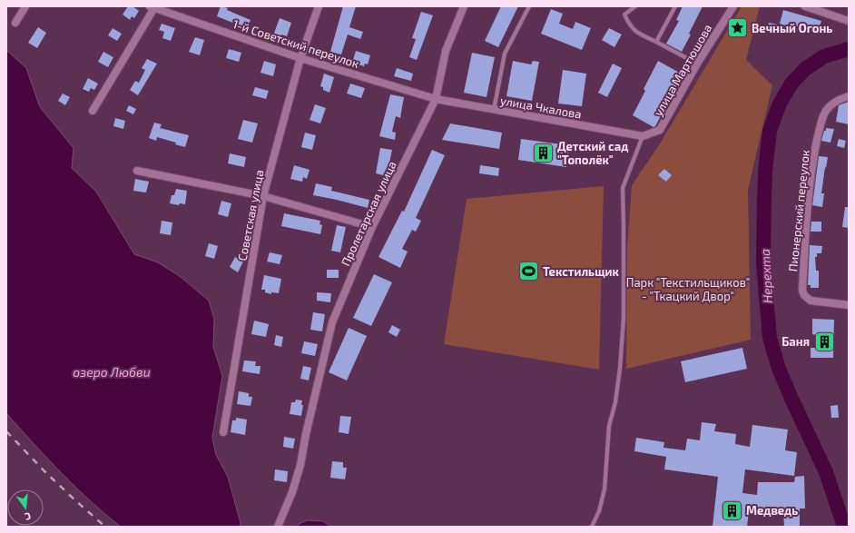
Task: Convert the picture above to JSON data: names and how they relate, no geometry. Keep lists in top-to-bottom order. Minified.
{"streets":{"street":["1-й Советский переулок","улица Мартюшова","улица Чкалова","Пионерский переулок","Пролетарская улица","Советская улица"]},"crossings":[["1-й Советский переулок","улица Чкалова"],["1-й Советский переулок","Пролетарская улица"],["1-й Советский переулок","Советская улица"],["улица Мартюшова","улица Чкалова"],["улица Чкалова","Пролетарская улица"]],"water":["Нерехта","озеро Любви"],"parks":["Парк \"Текстильщиков\" - \"Ткацкий Двор\""],"places":{"place":["Вечный Огонь"],"building":["Детский сад \"Тополёк\"","Баня","Медведь"],"sports":["Текстильщик"]},"north":"bottom"}
